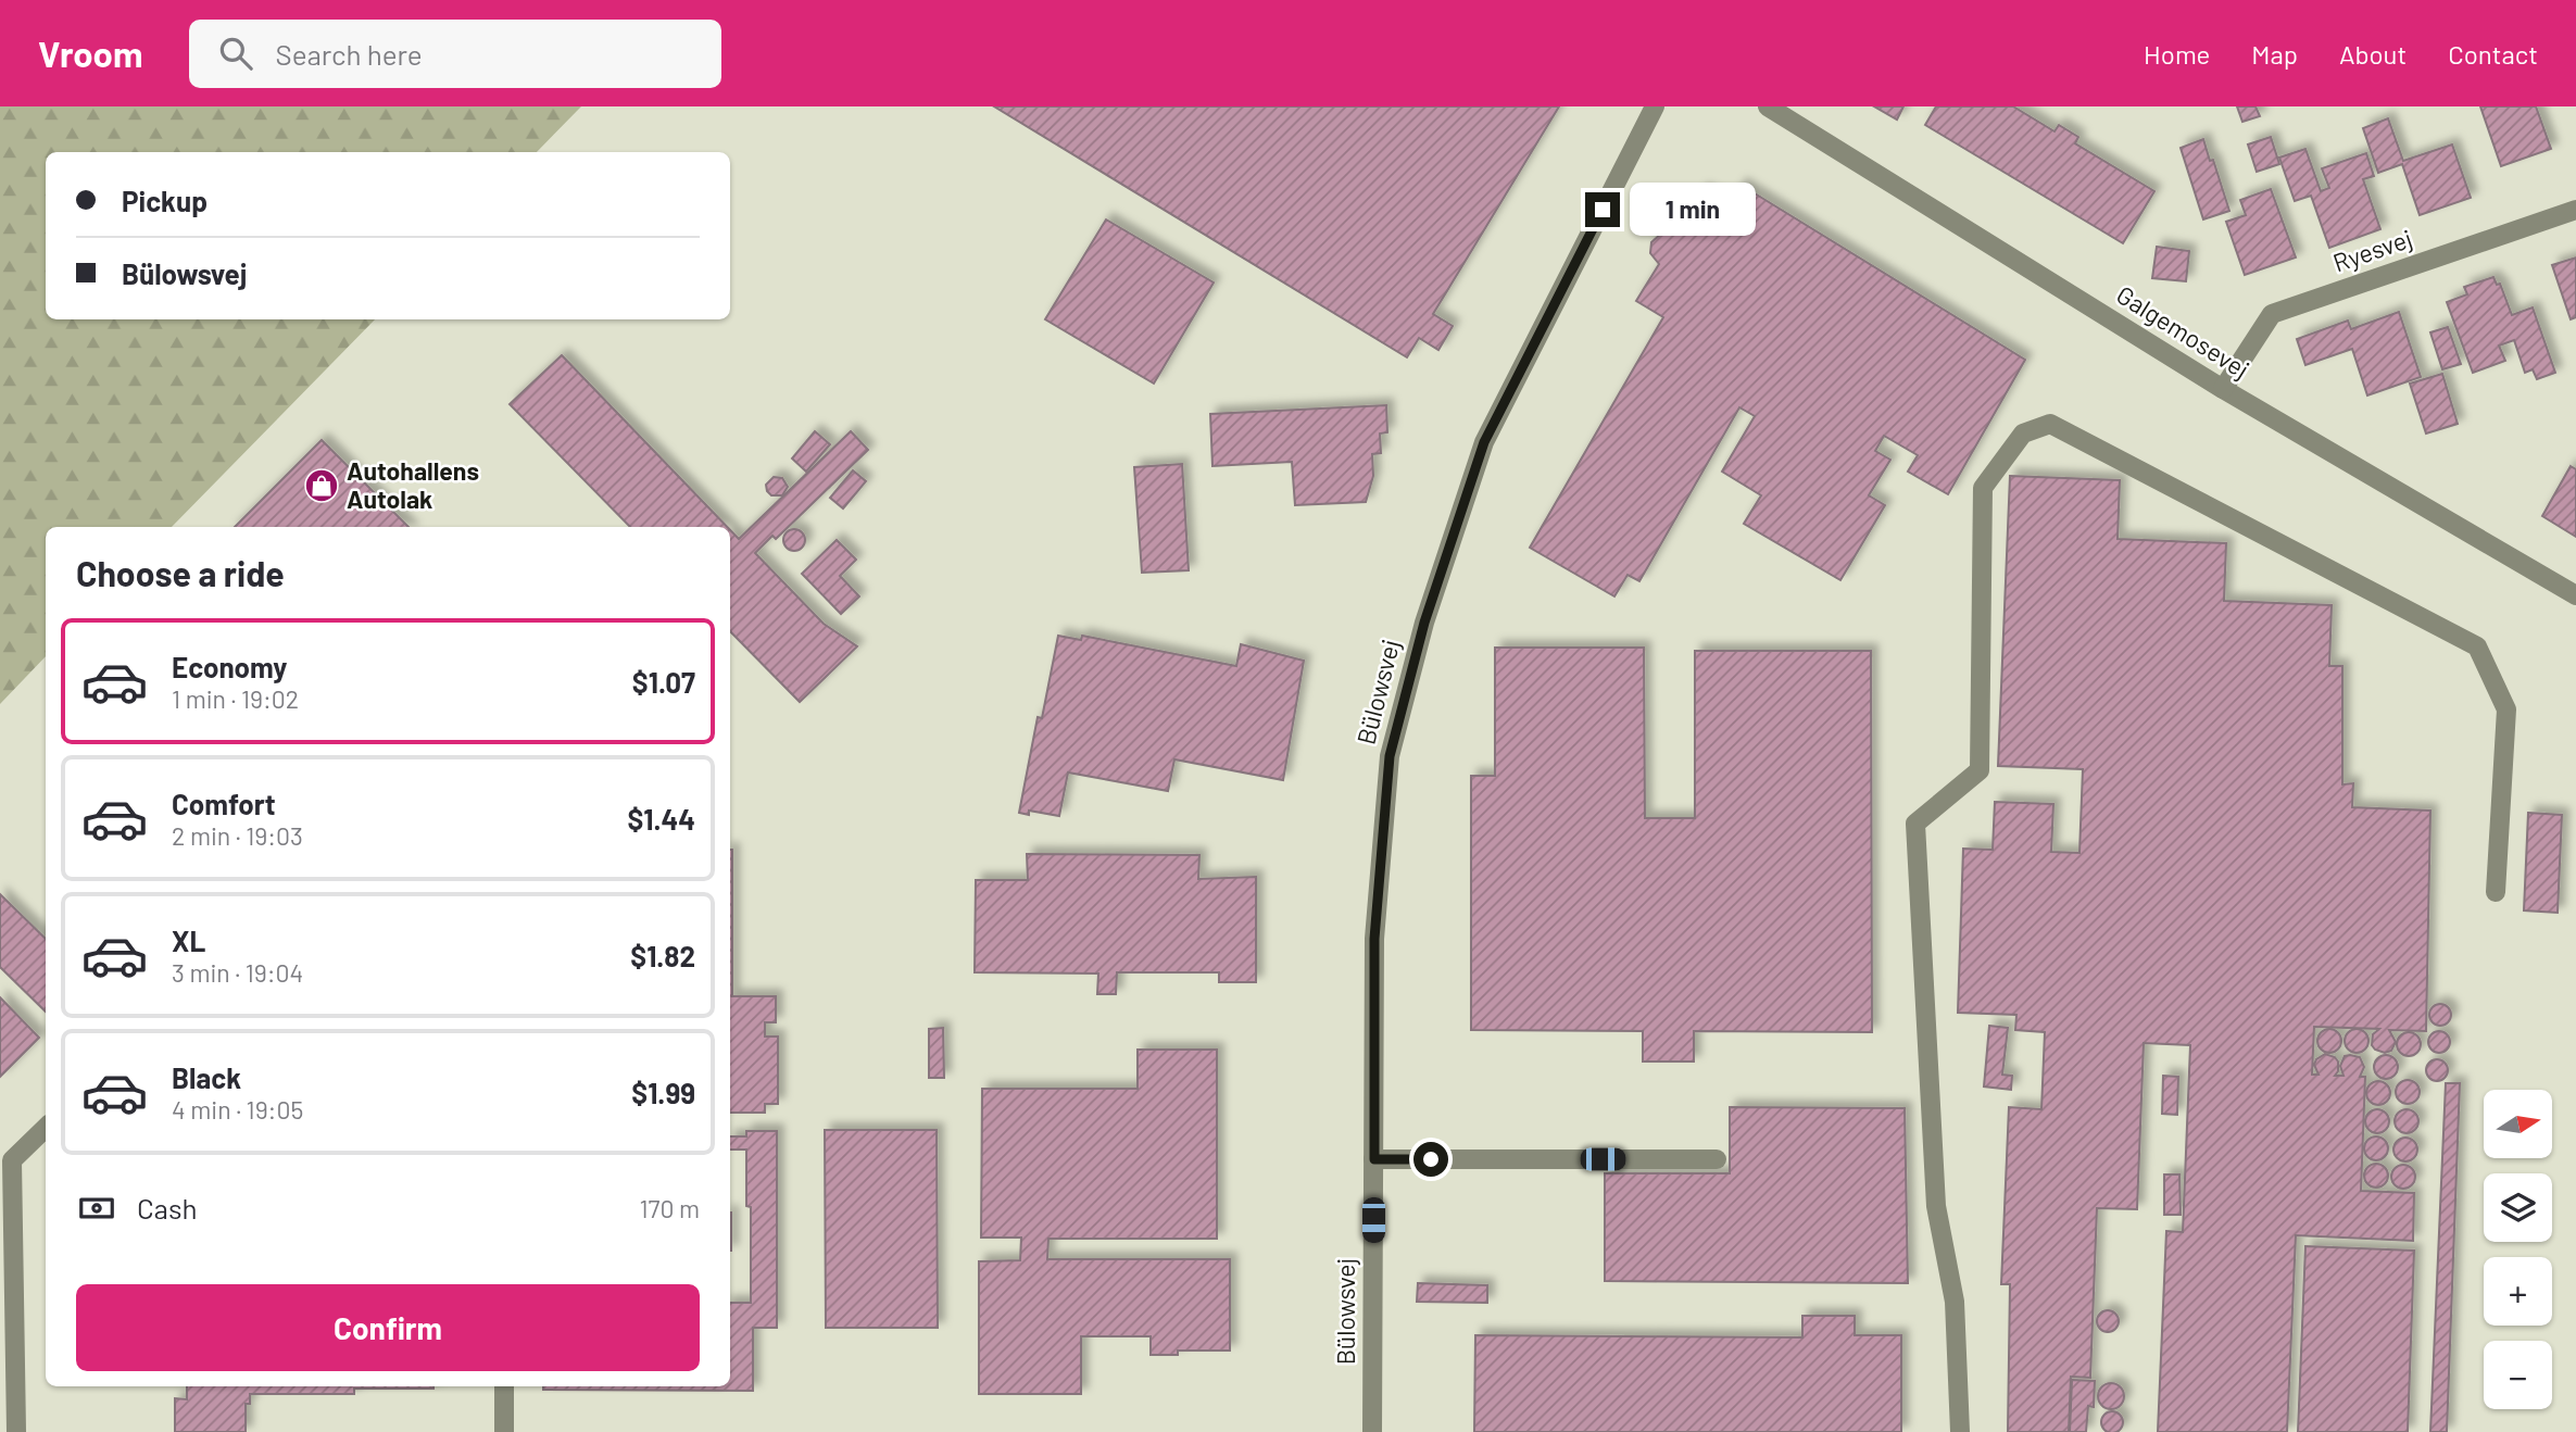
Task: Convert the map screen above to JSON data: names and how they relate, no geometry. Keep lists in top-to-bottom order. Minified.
{"streets":{"street":["Ryesvej","Galgemosevej","Bülowsvej"]},"crossings":[["Ryesvej","Galgemosevej"]],"places":{"shop":["Autohallens Autolak"]},"north":"right","page":{"header":"Vroom","search":"Search here","nav":["Home","Map","About","Contact"],"banner":["Pickup","Bülowsvej"],"bubble":"1 min","heading":"Choose a ride","list":[{"name":"Economy","note":"1 min · 19:02","value":"$1.07"},{"name":"Comfort","note":"2 min · 19:03","value":"$1.44"},{"name":"XL","note":"3 min · 19:04","value":"$1.82"},{"name":"Black","note":"4 min · 19:05","value":"$1.99"}],"map_buttons":["+","−"],"pay":["Cash","170 m"],"buttons":"Confirm"}}
